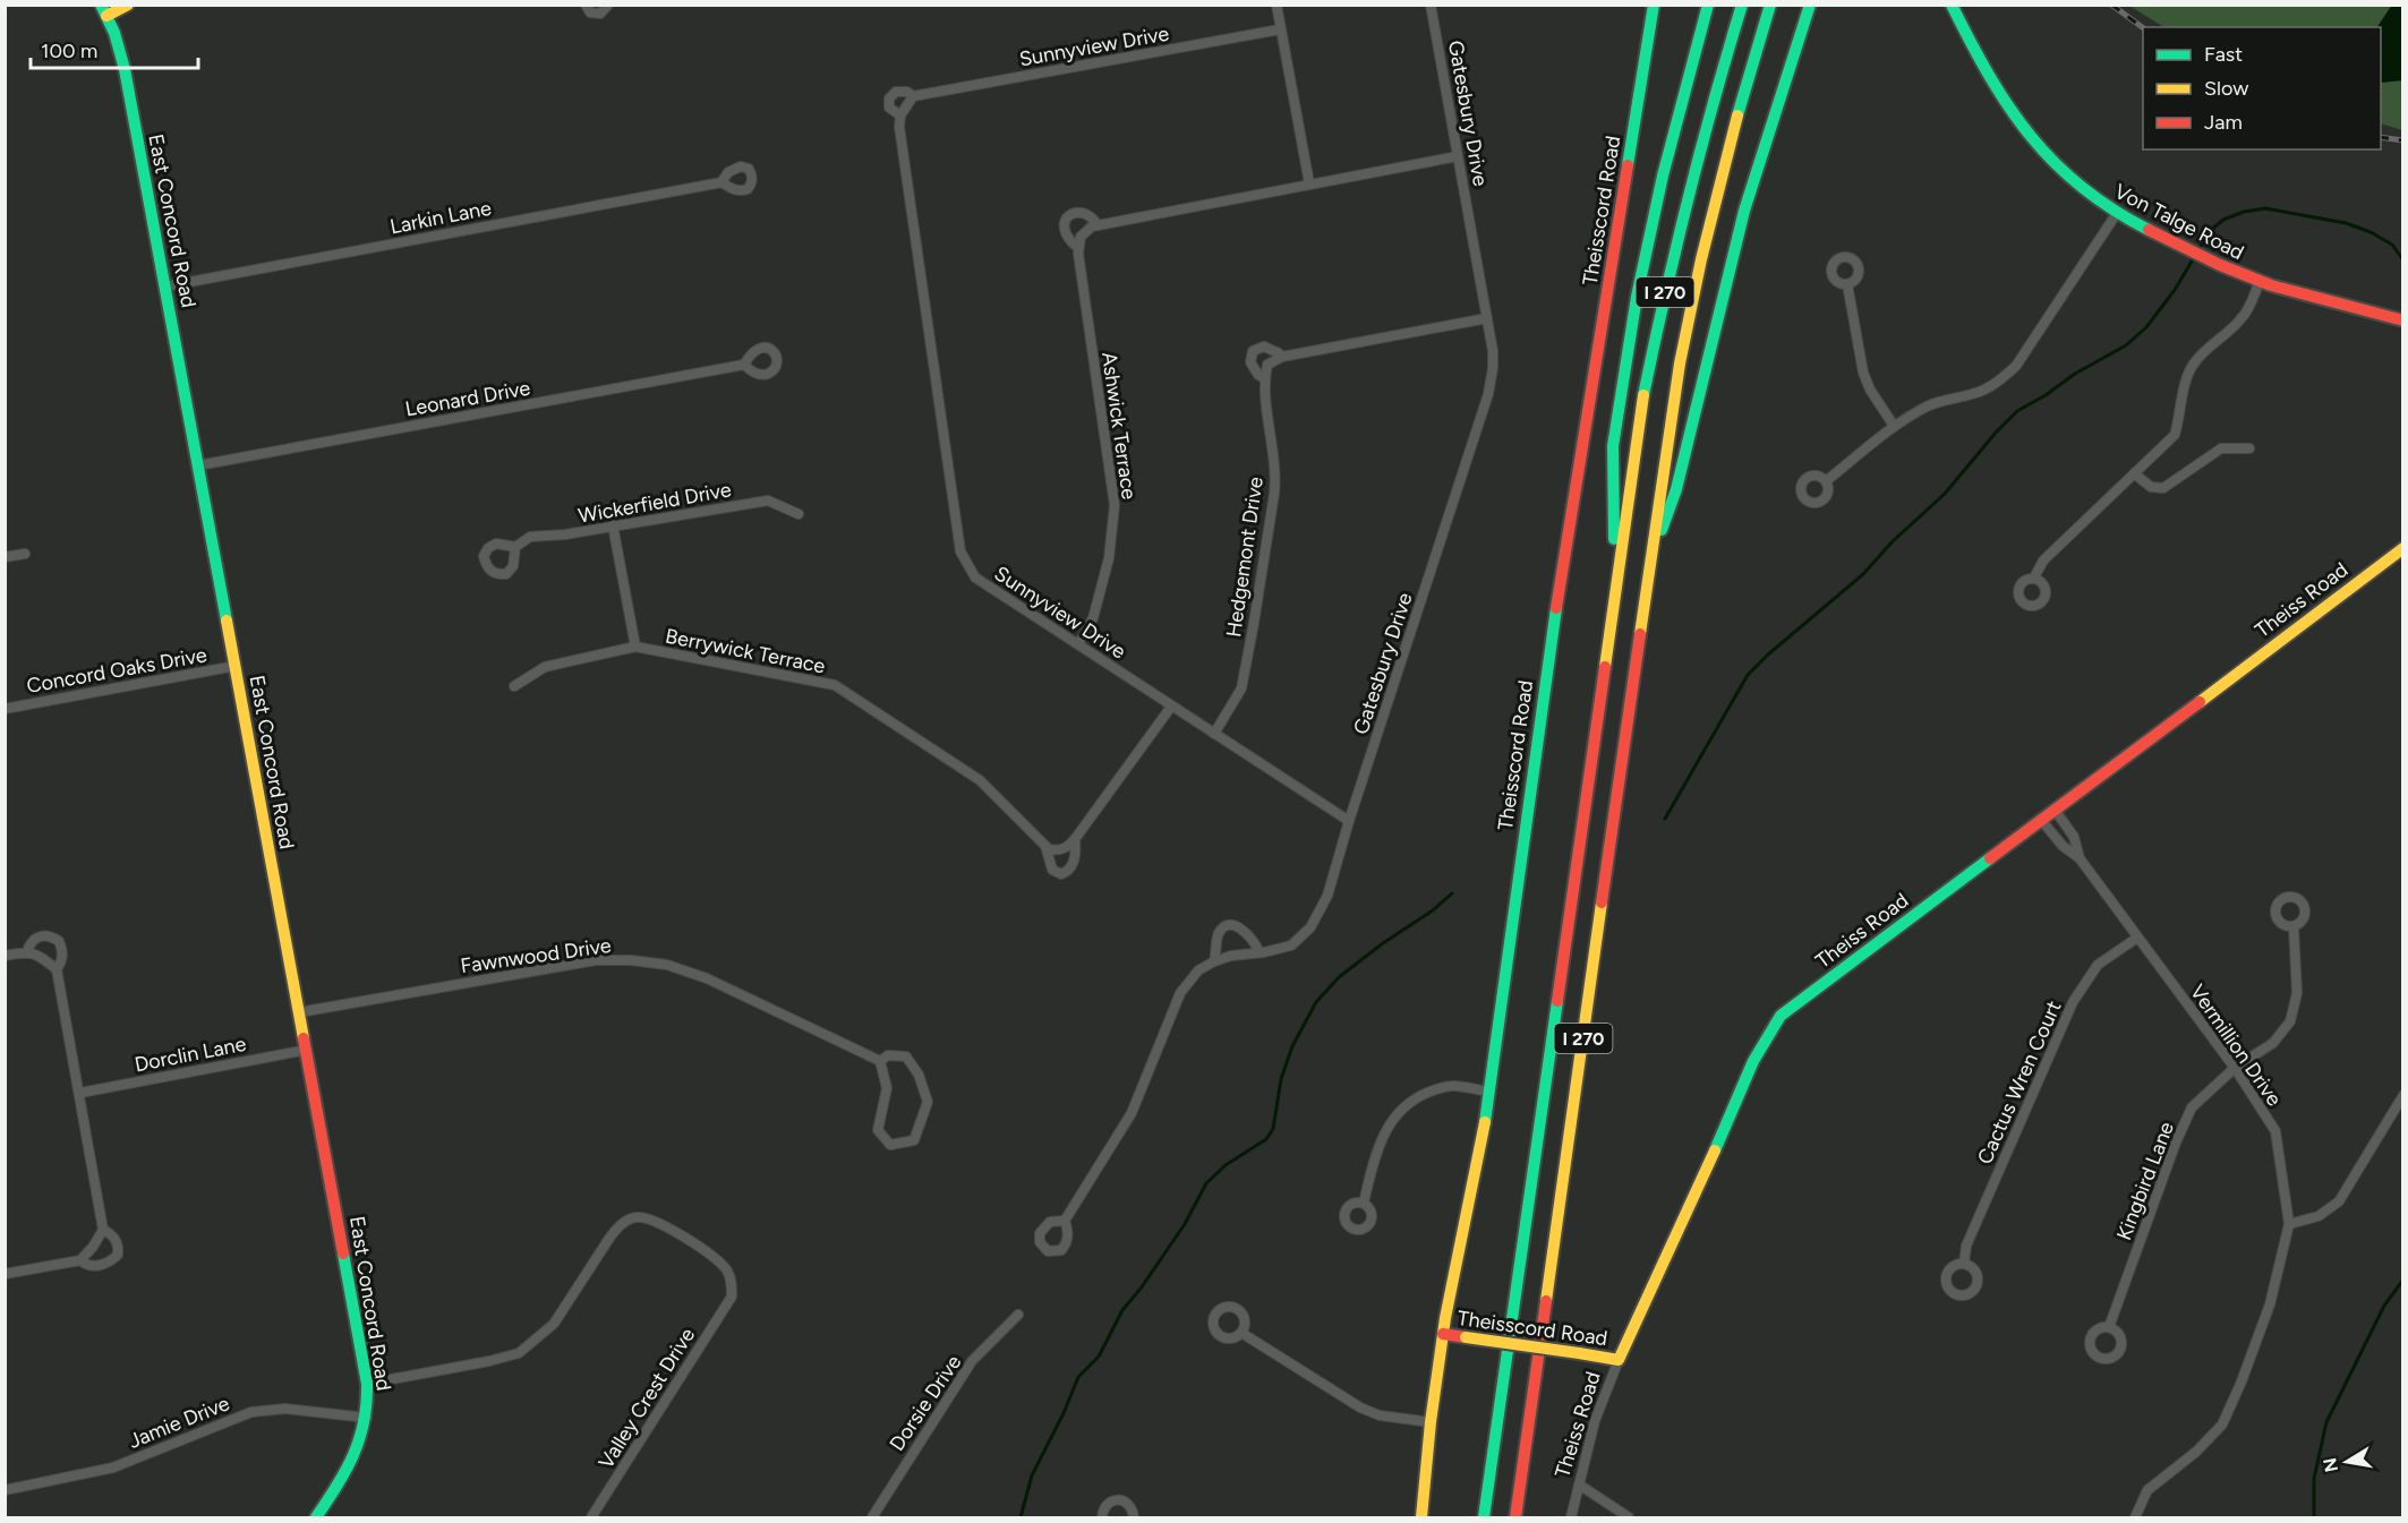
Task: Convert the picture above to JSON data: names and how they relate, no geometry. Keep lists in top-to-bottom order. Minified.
{"streets":{"main road":["Theisscord Road","East Concord Road","Von Talge Road","I 270","Theiss Road"],"street":["Sunnyview Drive","Gatesbury Drive","Larkin Lane","Leonard Drive","Ashwick Terrace","Wickerfield Drive","Hedgemont Drive","Berrywick Terrace","Concord Oaks Drive","Fawnwood Drive","Vermillion Drive","Dorclin Lane","Cactus Wren Court","Kingbird Lane","Valley Crest Drive","Dorsie Drive","Jamie Drive"]},"crossings":[["Sunnyview Drive","Gatesbury Drive"],["Sunnyview Drive","Ashwick Terrace"],["Sunnyview Drive","Hedgemont Drive"],["Sunnyview Drive","Berrywick Terrace"],["Gatesbury Drive","Hedgemont Drive"],["Theisscord Road","Theiss Road"],["Larkin Lane","East Concord Road"],["East Concord Road","Leonard Drive"],["East Concord Road","Concord Oaks Drive"],["East Concord Road","Fawnwood Drive"],["East Concord Road","Dorclin Lane"],["East Concord Road","Valley Crest Drive"],["East Concord Road","Jamie Drive"],["Theiss Road","Vermillion Drive"],["Vermillion Drive","Cactus Wren Court"],["Vermillion Drive","Kingbird Lane"]],"legend":["Fast","Slow","Jam"],"scale_bar":"100 m","north":"left"}
